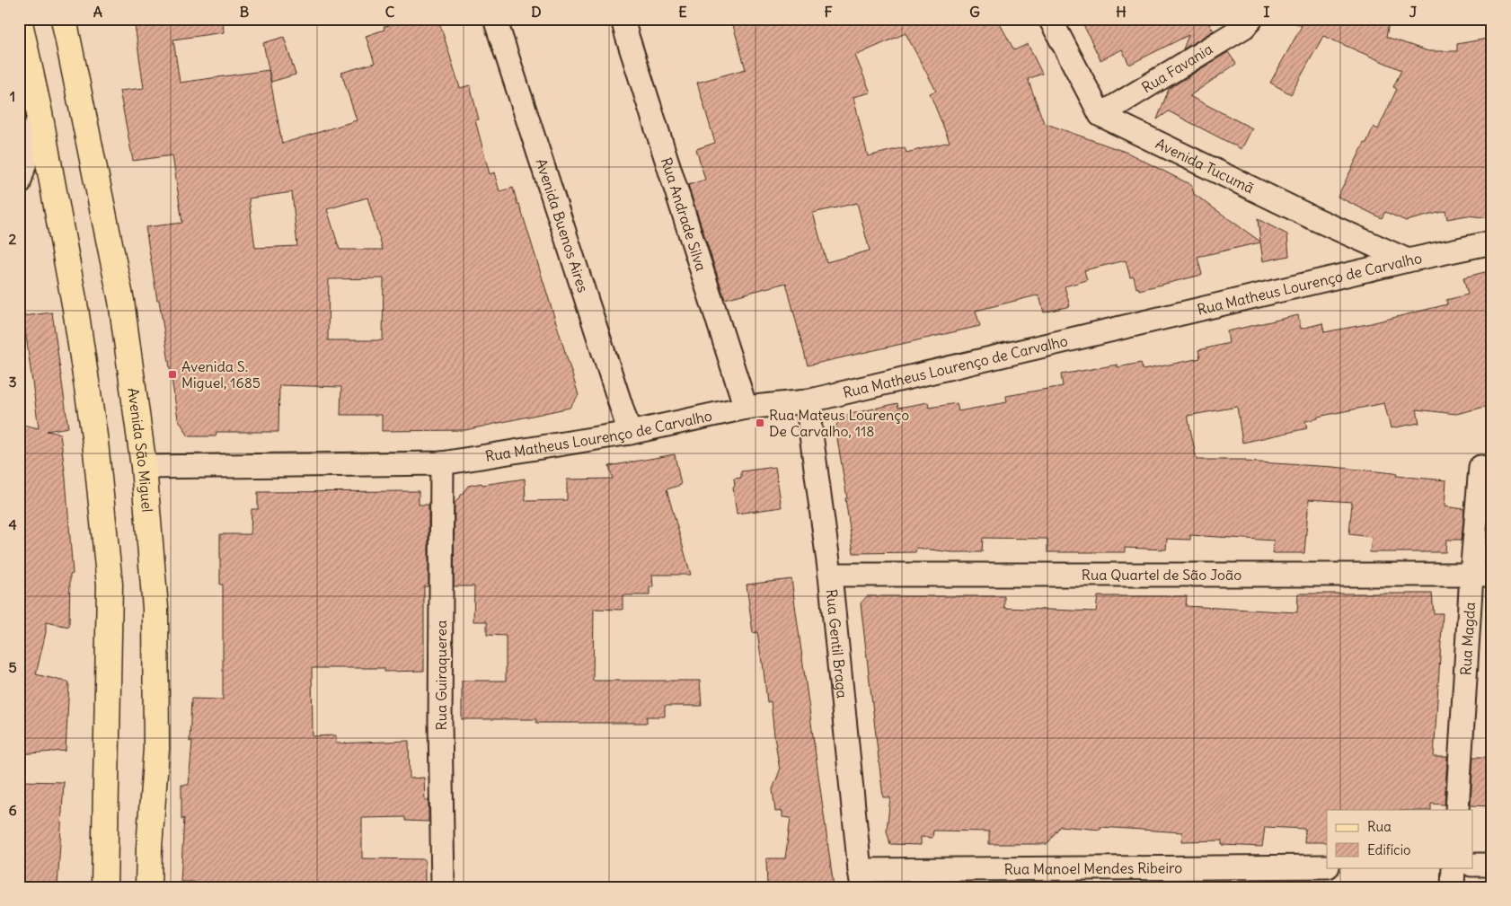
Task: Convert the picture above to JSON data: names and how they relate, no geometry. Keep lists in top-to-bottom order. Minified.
{"streets":{"main road":["Avenida São Miguel"],"street":["Rua Favania","Avenida Tucumã","Rua Andrade Silva","Avenida Buenos Aires","Rua Matheus Lourenço de Carvalho","Rua Quartel de São João","Rua Magda","Rua Gentil Braga","Rua Guiraquerea","Rua Manoel Mendes Ribeiro"]},"crossings":[["Rua Favania","Avenida Tucumã"],["Avenida Tucumã","Rua Matheus Lourenço de Carvalho"],["Rua Andrade Silva","Rua Matheus Lourenço de Carvalho"],["Avenida Buenos Aires","Rua Matheus Lourenço de Carvalho"],["Rua Matheus Lourenço de Carvalho","Avenida São Miguel"],["Rua Matheus Lourenço de Carvalho","Rua Gentil Braga"],["Rua Matheus Lourenço de Carvalho","Rua Guiraquerea"],["Rua Quartel de São João","Rua Magda"],["Rua Quartel de São João","Rua Gentil Braga"],["Rua Gentil Braga","Rua Manoel Mendes Ribeiro"]],"places":{"transit":["Avenida S. Miguel, 1685","Rua Mateus Lourenço De Carvalho, 118"]},"legend":["Rua","Edifício"],"grid":{"columns":["A","B","C","D","E","F","G","H","I","J"],"rows":["1","2","3","4","5","6"]}}
